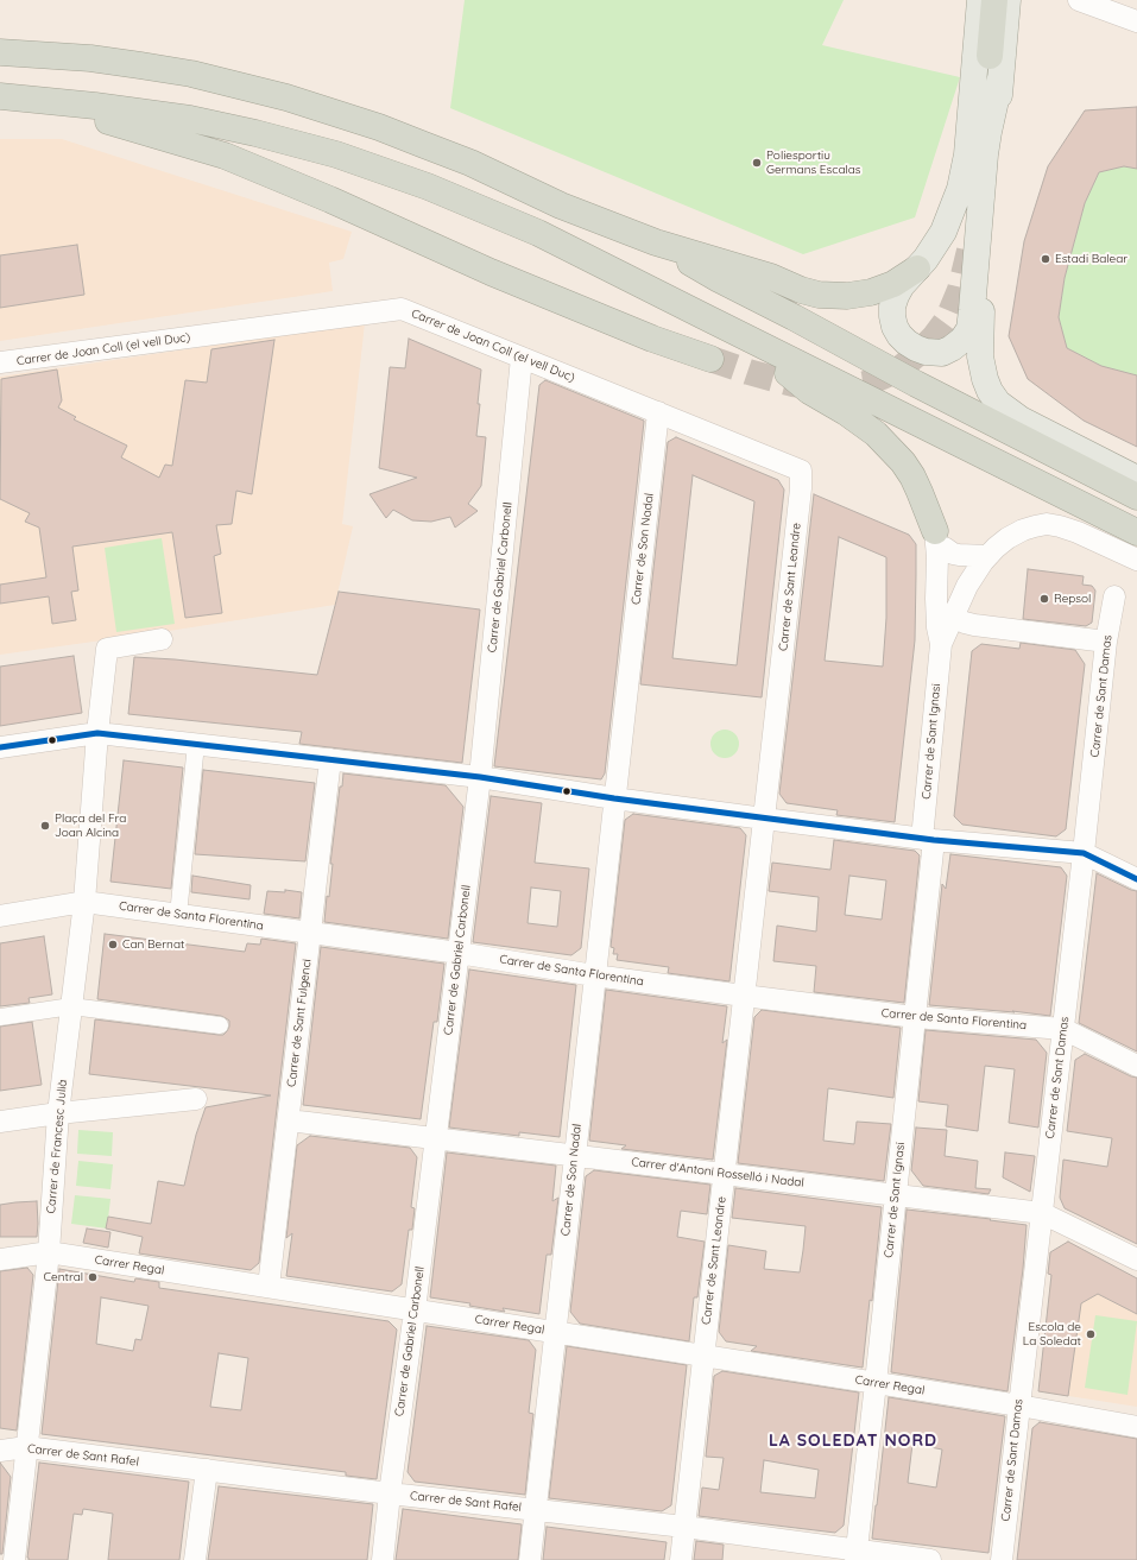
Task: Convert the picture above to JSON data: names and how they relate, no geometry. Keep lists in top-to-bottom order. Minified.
{"streets":{"street":["Carrer de Joan Coll (el vell Duc)","Carrer de Son Nadal","Carrer de Gabriel Carbonell","Carrer de Sant Leandre","Carrer de Sant Damas","Carrer de Sant Ignasi","Carrer de Santa Florentina","Carrer de Sant Fulgenci","Carrer de Francesc Julià","Carrer d'Antoni Rosselló i Nadal","Carrer Regal","Carrer de Sant Rafel"]},"crossings":[["Carrer de Joan Coll (el vell Duc)","Carrer de Son Nadal"],["Carrer de Joan Coll (el vell Duc)","Carrer de Gabriel Carbonell"],["Carrer de Joan Coll (el vell Duc)","Carrer de Sant Leandre"],["Carrer de Son Nadal","Carrer de Santa Florentina"],["Carrer de Son Nadal","Carrer d'Antoni Rosselló i Nadal"],["Carrer de Son Nadal","Carrer Regal"],["Carrer de Son Nadal","Carrer de Sant Rafel"],["Carrer de Gabriel Carbonell","Carrer de Santa Florentina"],["Carrer de Gabriel Carbonell","Carrer d'Antoni Rosselló i Nadal"],["Carrer de Gabriel Carbonell","Carrer Regal"],["Carrer de Gabriel Carbonell","Carrer de Sant Rafel"],["Carrer de Sant Leandre","Carrer de Santa Florentina"],["Carrer de Sant Leandre","Carrer d'Antoni Rosselló i Nadal"],["Carrer de Sant Leandre","Carrer Regal"],["Carrer de Sant Leandre","Carrer de Sant Rafel"],["Carrer de Sant Damas","Carrer de Santa Florentina"],["Carrer de Sant Damas","Carrer d'Antoni Rosselló i Nadal"],["Carrer de Sant Damas","Carrer Regal"],["Carrer de Sant Ignasi","Carrer de Santa Florentina"],["Carrer de Sant Ignasi","Carrer d'Antoni Rosselló i Nadal"],["Carrer de Sant Ignasi","Carrer Regal"],["Carrer de Sant Ignasi","Carrer de Sant Rafel"],["Carrer de Santa Florentina","Carrer de Sant Fulgenci"],["Carrer de Santa Florentina","Carrer de Francesc Julià"],["Carrer de Sant Fulgenci","Carrer d'Antoni Rosselló i Nadal"],["Carrer de Sant Fulgenci","Carrer Regal"],["Carrer de Francesc Julià","Carrer Regal"],["Carrer de Francesc Julià","Carrer de Sant Rafel"]],"districts":["LA SOLEDAT NORD"],"places":["Poliesportiu Germans Escalas","Estadi Balear","Repsol","Plaça del Fra Joan Alcina","Can Bernat","Central","Escola de La Soledat"]}
